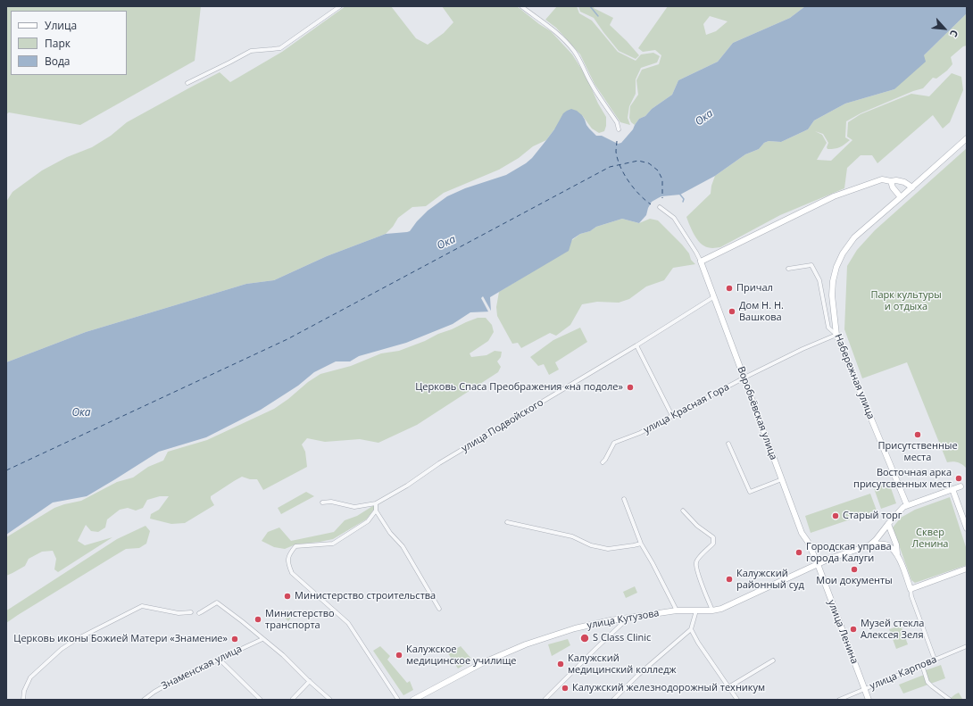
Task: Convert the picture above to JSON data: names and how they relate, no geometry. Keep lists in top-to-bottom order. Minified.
{"streets":{"main road":["Набережная улица","Воробьёвская улица","улица Кутузова","улица Ленина"],"street":["улица Красная Гора","улица Подвойского","Знаменская улица","улица Карпова"]},"crossings":[["Набережная улица","улица Красная Гора"],["улица Красная Гора","Воробьёвская улица"],["Воробьёвская улица","улица Подвойского"],["Воробьёвская улица","улица Кутузова"],["Воробьёвская улица","улица Ленина"],["улица Кутузова","улица Ленина"],["улица Ленина","улица Карпова"]],"water":["Ока"],"parks":["Парк культуры и отдыха","Сквер Ленина"],"places":["Причал","Дом Н. Н. Вашкова","Церковь Спаса Преображения «на подоле»","Присутственные места","Восточная арка присутсвенных мест","Старый торг","Городская управа города Калуги","Мои документы","Калужский районный суд","Министерство строительства","Министерство транспорта","Музей стекла Алексея Зеля","S Class Clinic","Церковь иконы Божией Матери «Знамение»","Калужское медицинское училище","Калужский медицинский колледж","Калужский железнодорожный техникум"],"legend":["Улица","Парк","Вода"],"north":"bottom right"}
